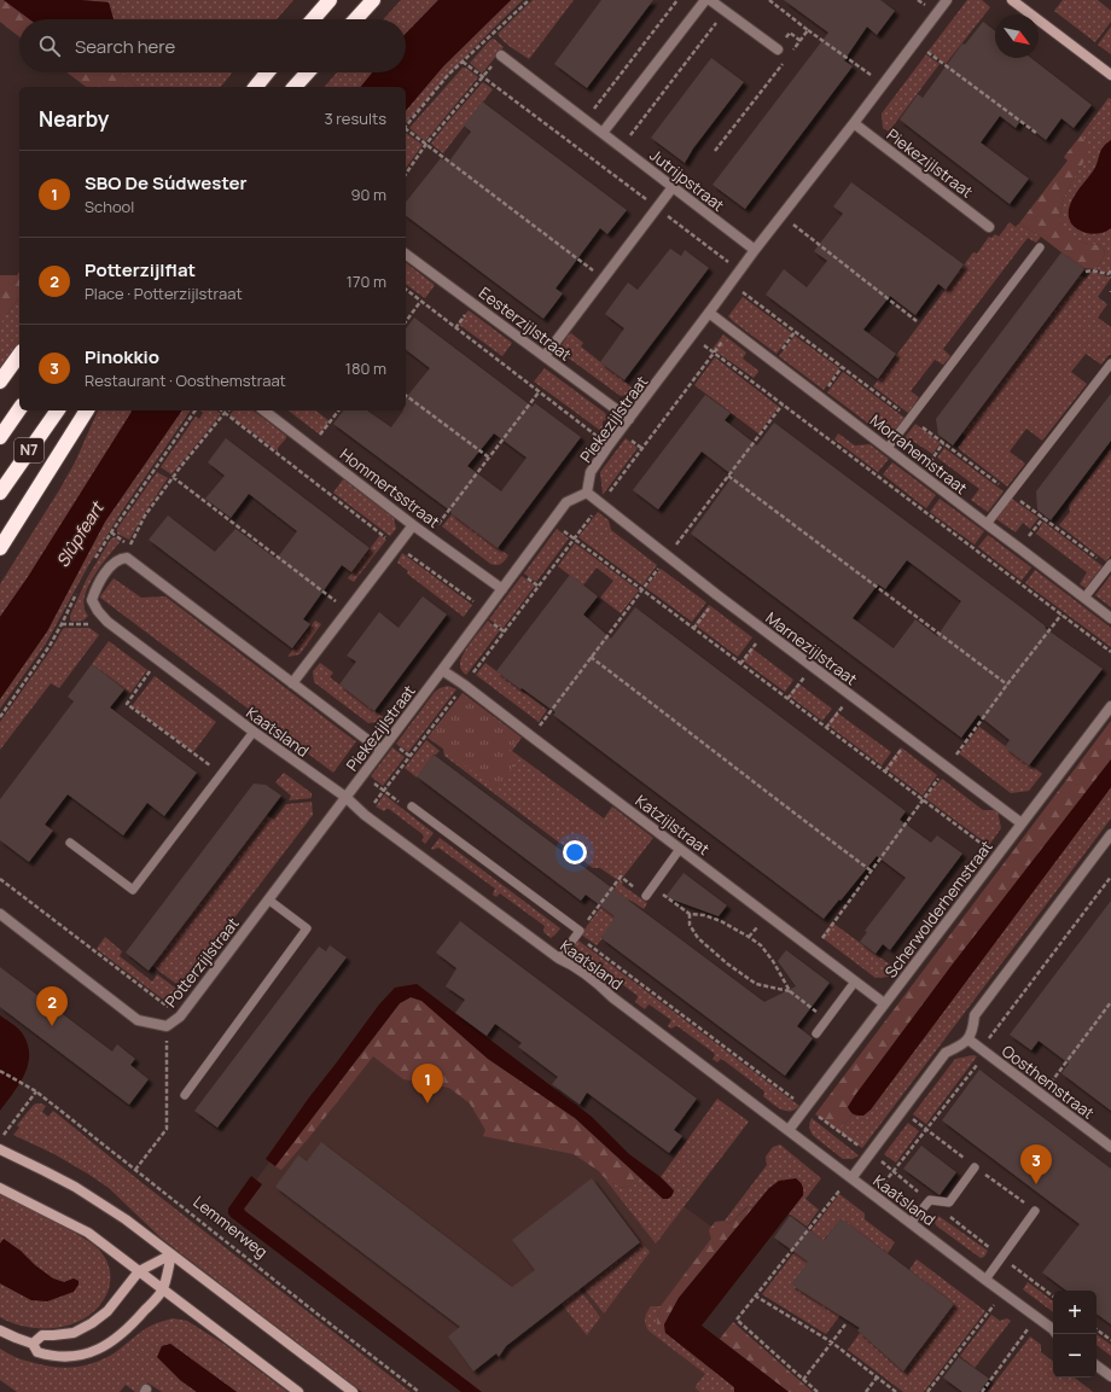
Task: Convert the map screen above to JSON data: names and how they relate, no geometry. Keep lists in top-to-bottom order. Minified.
{"streets":{"highway":["N7"],"street":["Piekezijlstraat","Jutrijpstraat","Eesterzijlstraat","Morrahemstraat","Hommertsstraat","Marnezijlstraat","Kaatsland","Katzijlstraat","Scherwolderhemstraat","Potterzijlstraat","Oosthemstraat"],"path":["Lemmerweg"]},"crossings":[["Piekezijlstraat","Jutrijpstraat"],["Piekezijlstraat","Eesterzijlstraat"],["Piekezijlstraat","Morrahemstraat"],["Piekezijlstraat","Hommertsstraat"],["Piekezijlstraat","Marnezijlstraat"],["Piekezijlstraat","Kaatsland"],["Piekezijlstraat","Katzijlstraat"],["Piekezijlstraat","Potterzijlstraat"],["Marnezijlstraat","Scherwolderhemstraat"],["Kaatsland","Scherwolderhemstraat"],["Kaatsland","Potterzijlstraat"],["Katzijlstraat","Scherwolderhemstraat"]],"water":["Slûpfeart"],"north":"bottom right","page":{"search":"Search here","heading":["Nearby","3 results"],"list":[{"mark":"1","name":"SBO De Súdwester","note":"School","value":"90 m"},{"mark":"2","name":"Potterzijlflat","note":"Place · Potterzijlstraat","value":"170 m"},{"mark":"3","name":"Pinokkio","note":"Restaurant · Oosthemstraat","value":"180 m"}],"pins":["2","1","3"],"map_buttons":["+","−"]}}
